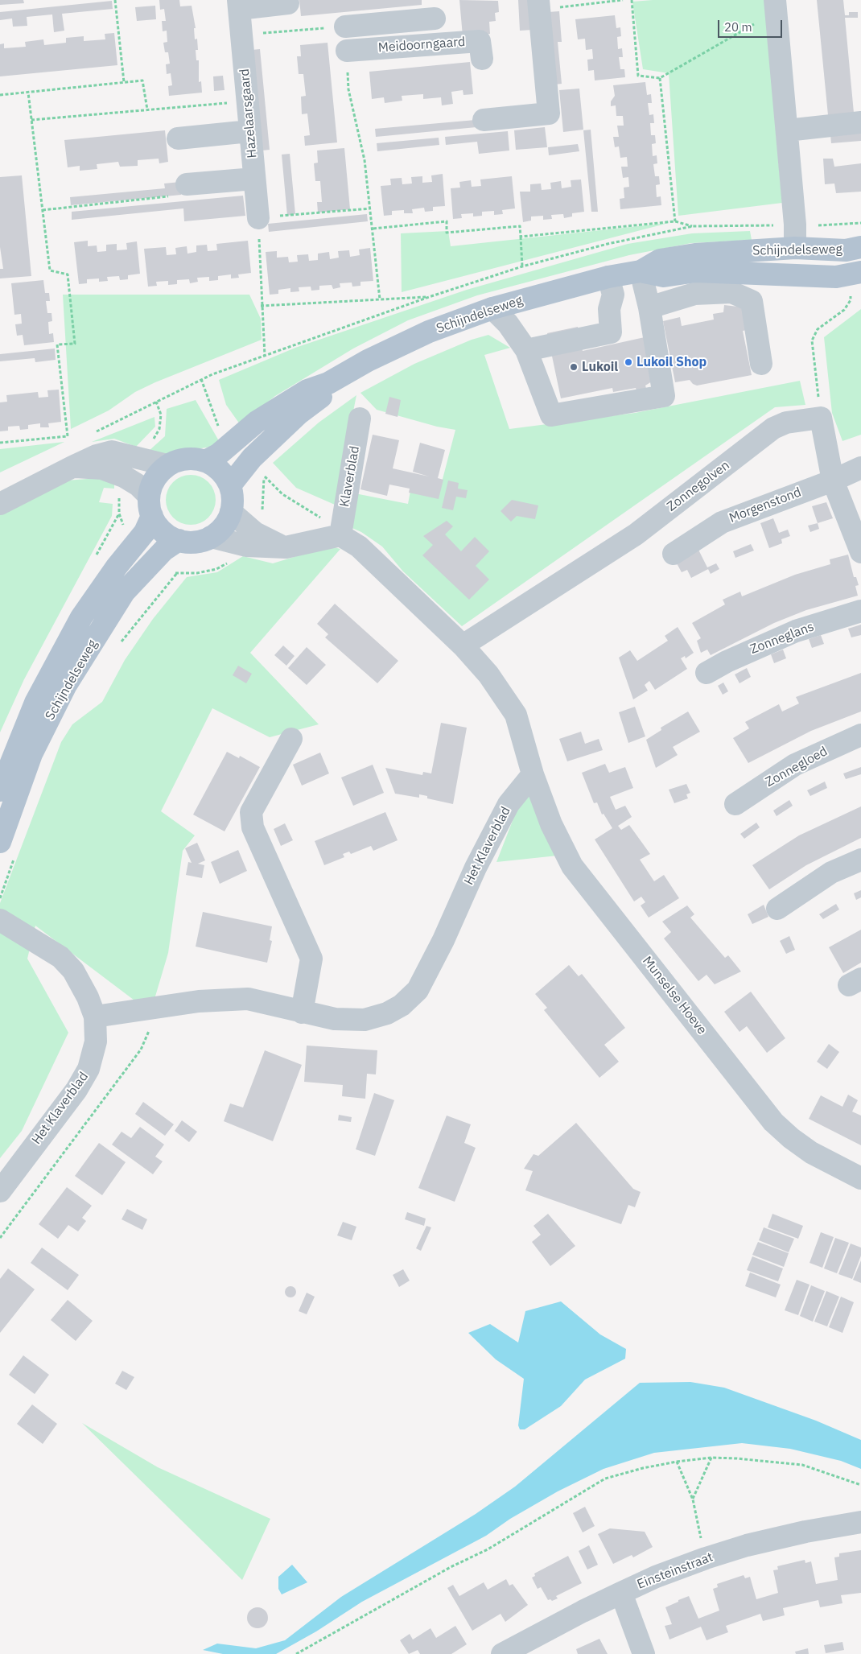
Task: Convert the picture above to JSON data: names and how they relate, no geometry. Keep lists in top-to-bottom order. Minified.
{"streets":{"main road":["Schijndelseweg"],"street":["Meidoorngaard","Hazelaarsgaard","Klaverblad","Zonnegolven","Morgenstond","Zonneglans","Zonnegloed","Het Klaverblad","Munselse Hoeve","Einsteinstraat"]},"crossings":[["Het Klaverblad","Munselse Hoeve"]],"places":["Lukoil Shop","Lukoil"],"scale_bar":"20 m"}
